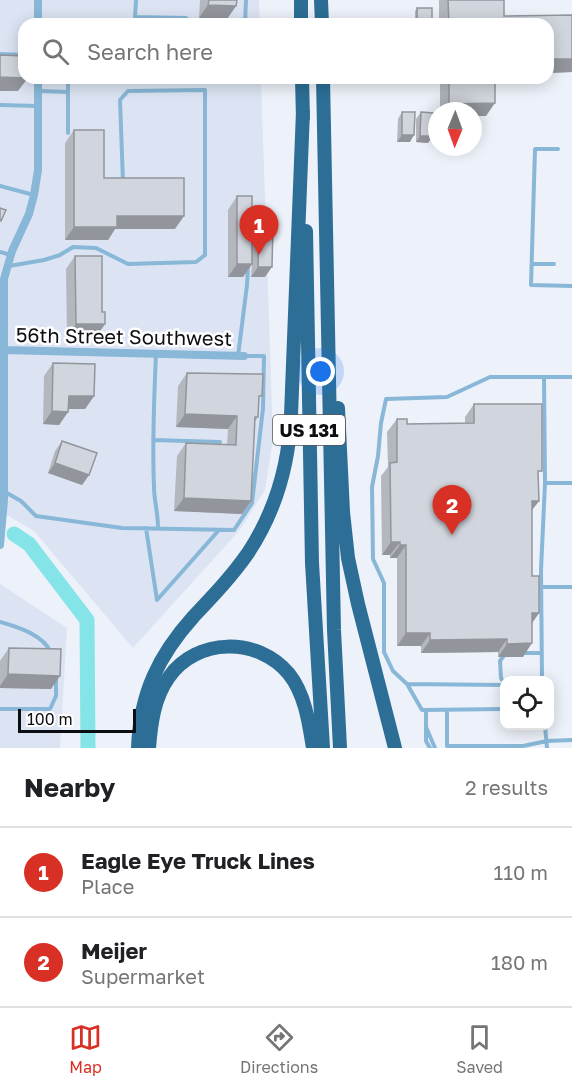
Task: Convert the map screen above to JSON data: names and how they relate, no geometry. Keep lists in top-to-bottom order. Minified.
{"streets":{"highway":["US 131"],"street":["56th Street Southwest"]},"scale_bar":"100 m","north":"bottom","page":{"search":"Search here","pins":["1","2"],"scale":"100 m","heading":["Nearby","2 results"],"list":[{"mark":"1","name":"Eagle Eye Truck Lines","note":"Place","value":"110 m"},{"mark":"2","name":"Meijer","note":"Supermarket","value":"180 m"}],"nav":["Map","Directions","Saved"]}}
